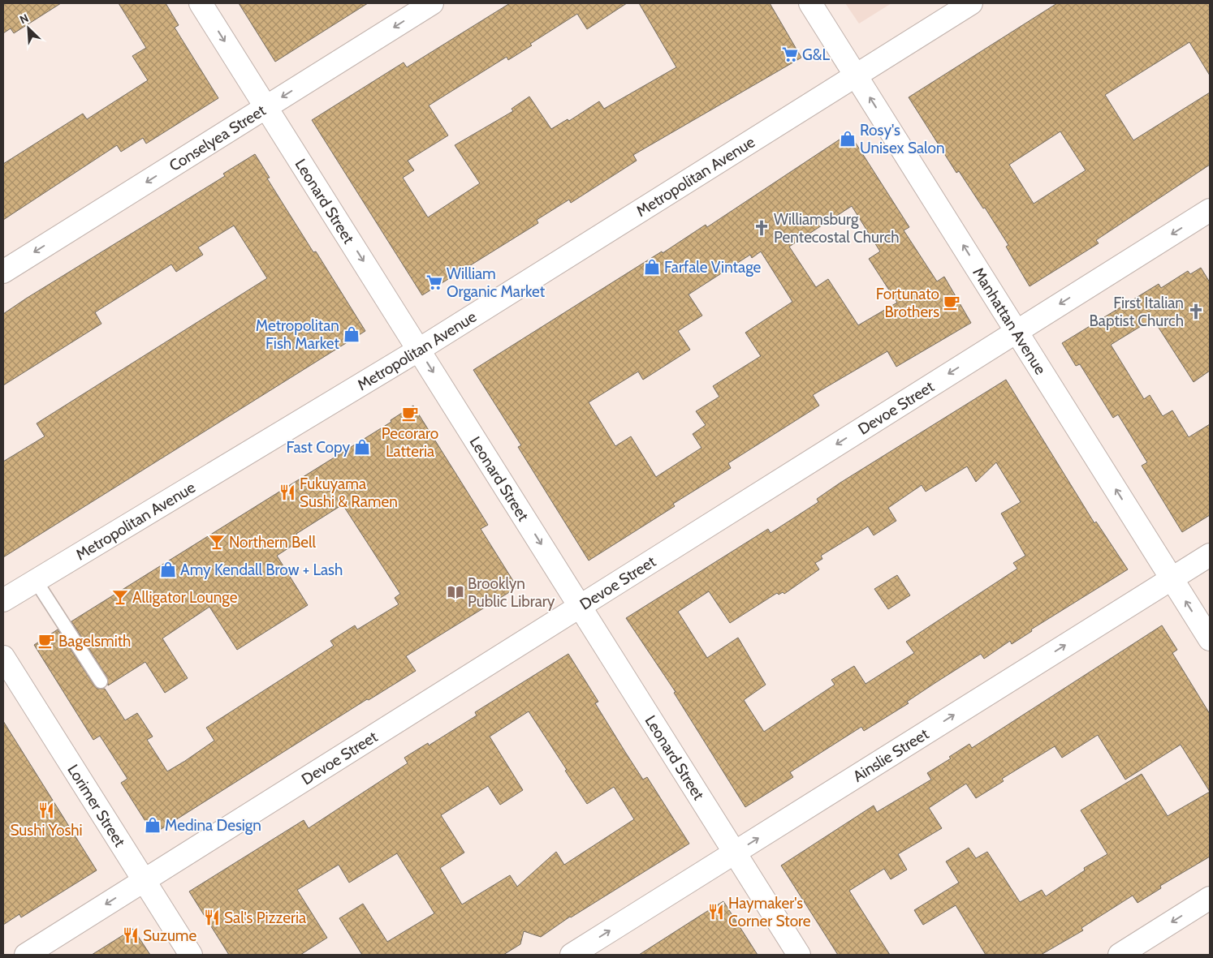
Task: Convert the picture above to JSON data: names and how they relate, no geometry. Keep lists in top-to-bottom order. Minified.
{"streets":{"street":["Conselyea Street","Metropolitan Avenue","Leonard Street","Manhattan Avenue","Devoe Street","Ainslie Street","Lorimer Street"]},"crossings":[["Conselyea Street","Leonard Street"],["Metropolitan Avenue","Leonard Street"],["Metropolitan Avenue","Manhattan Avenue"],["Leonard Street","Devoe Street"],["Leonard Street","Ainslie Street"],["Manhattan Avenue","Devoe Street"],["Manhattan Avenue","Ainslie Street"],["Devoe Street","Lorimer Street"]],"one_way":["Conselyea Street","Leonard Street","Manhattan Avenue","Devoe Street","Ainslie Street"],"places":{"supermarket":["G&L","William Organic Market"],"shop":["Rosy's Unisex Salon","Farfale Vintage","Metropolitan Fish Market","Fast Copy","Amy Kendall Brow + Lash","Medina Design"],"church":["Williamsburg Pentecostal Church","First Italian Baptist Church"],"cafe":["Fortunato Brothers","Pecoraro Latteria","Bagelsmith"],"restaurant":["Fukuyama Sushi & Ramen","Sushi Yoshi","Haymaker's Corner Store","Sal's Pizzeria","Suzume"],"bar":["Northern Bell","Alligator Lounge"],"library":["Brooklyn Public Library"]},"north":"top left"}
